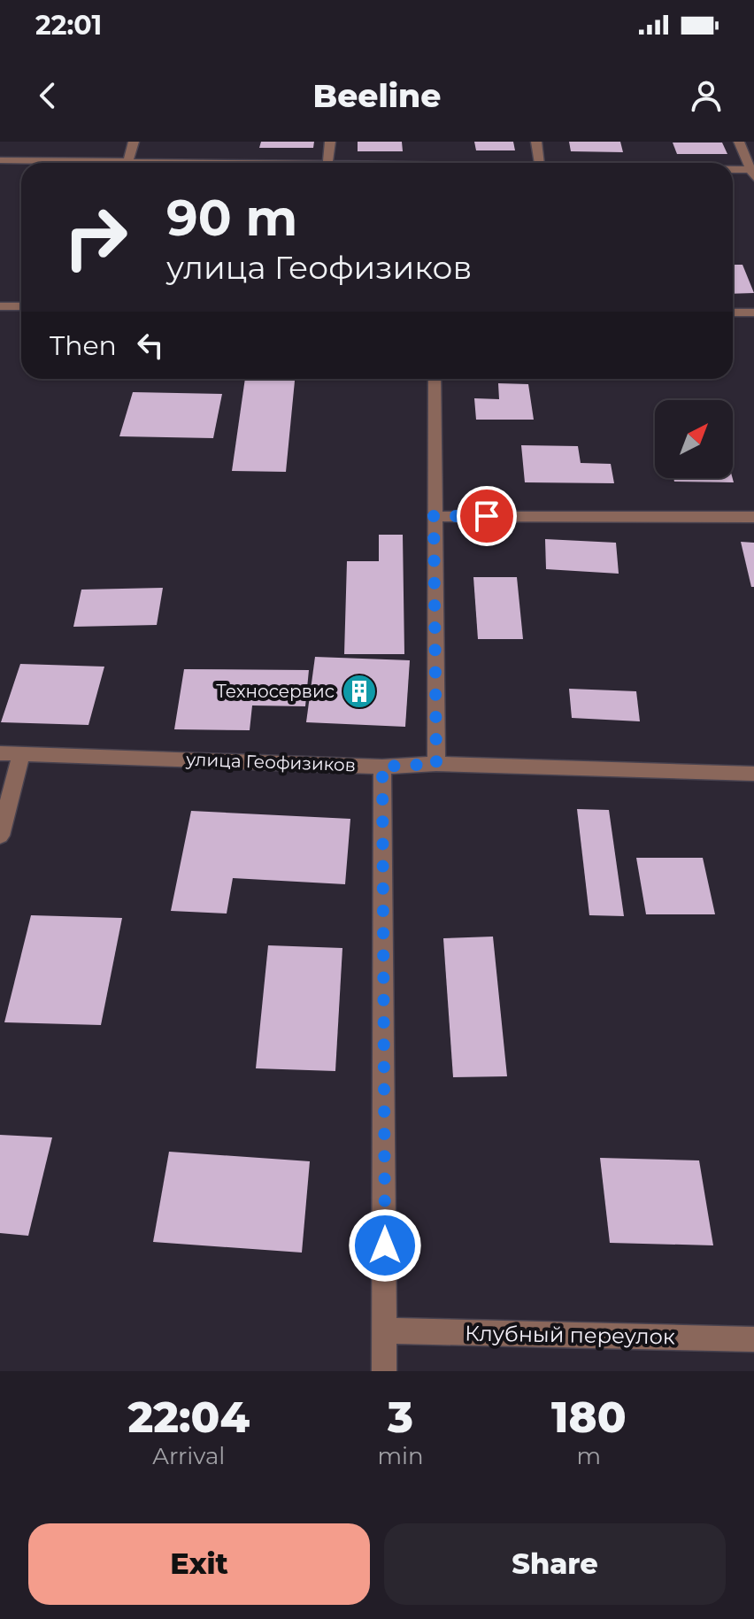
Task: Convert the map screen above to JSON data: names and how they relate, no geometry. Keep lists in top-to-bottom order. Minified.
{"streets":{"street":["улица Геофизиков","Клубный переулок"]},"places":{"building":["Техносервис"]},"north":"top right","page":{"status":"22:01","header":"Beeline","turn":["90 m","улица Геофизиков"],"then":"Then","eta":["22:04","Arrival","3","min","180","m"],"buttons":["Exit","Share"]}}
